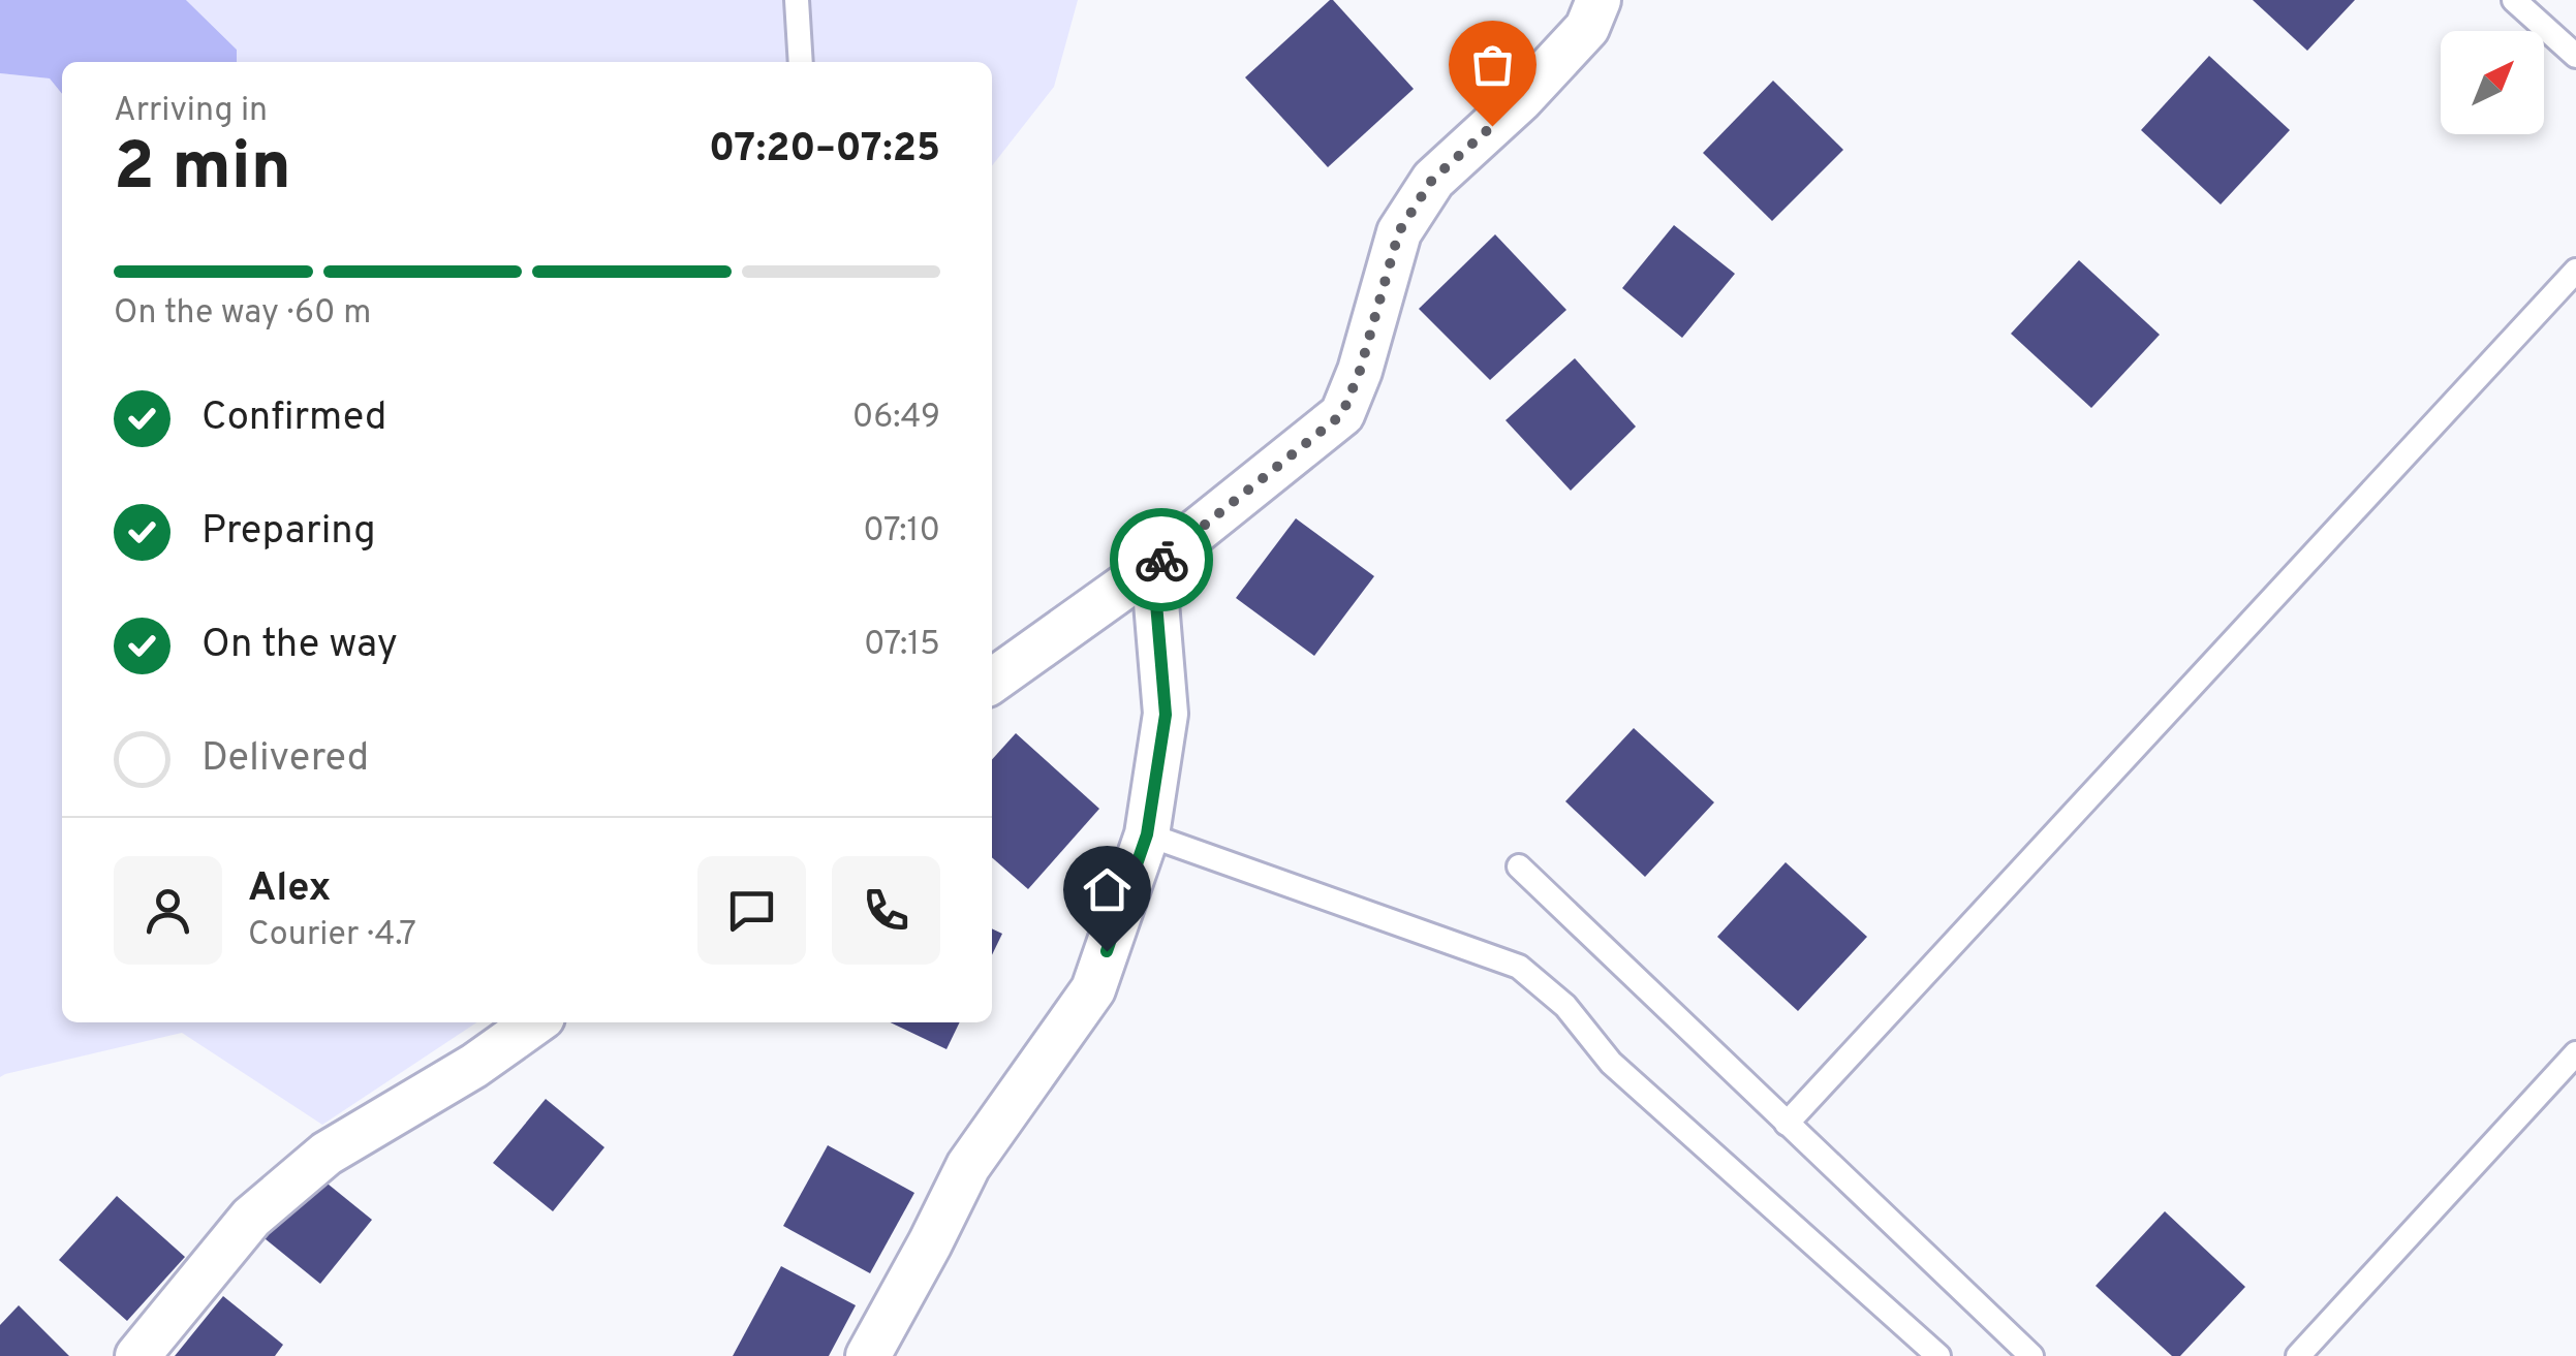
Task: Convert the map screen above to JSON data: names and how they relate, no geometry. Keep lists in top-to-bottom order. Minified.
{"north":"top right","page":{"heading":["2 min","Arriving in","07:20–07:25"],"panel":["Alex","Courier · 4.7"],"bar":"On the way · 60 m","list":[["Confirmed","06:49"],["Preparing","07:10"],["On the way","07:15"],"Delivered"]}}
